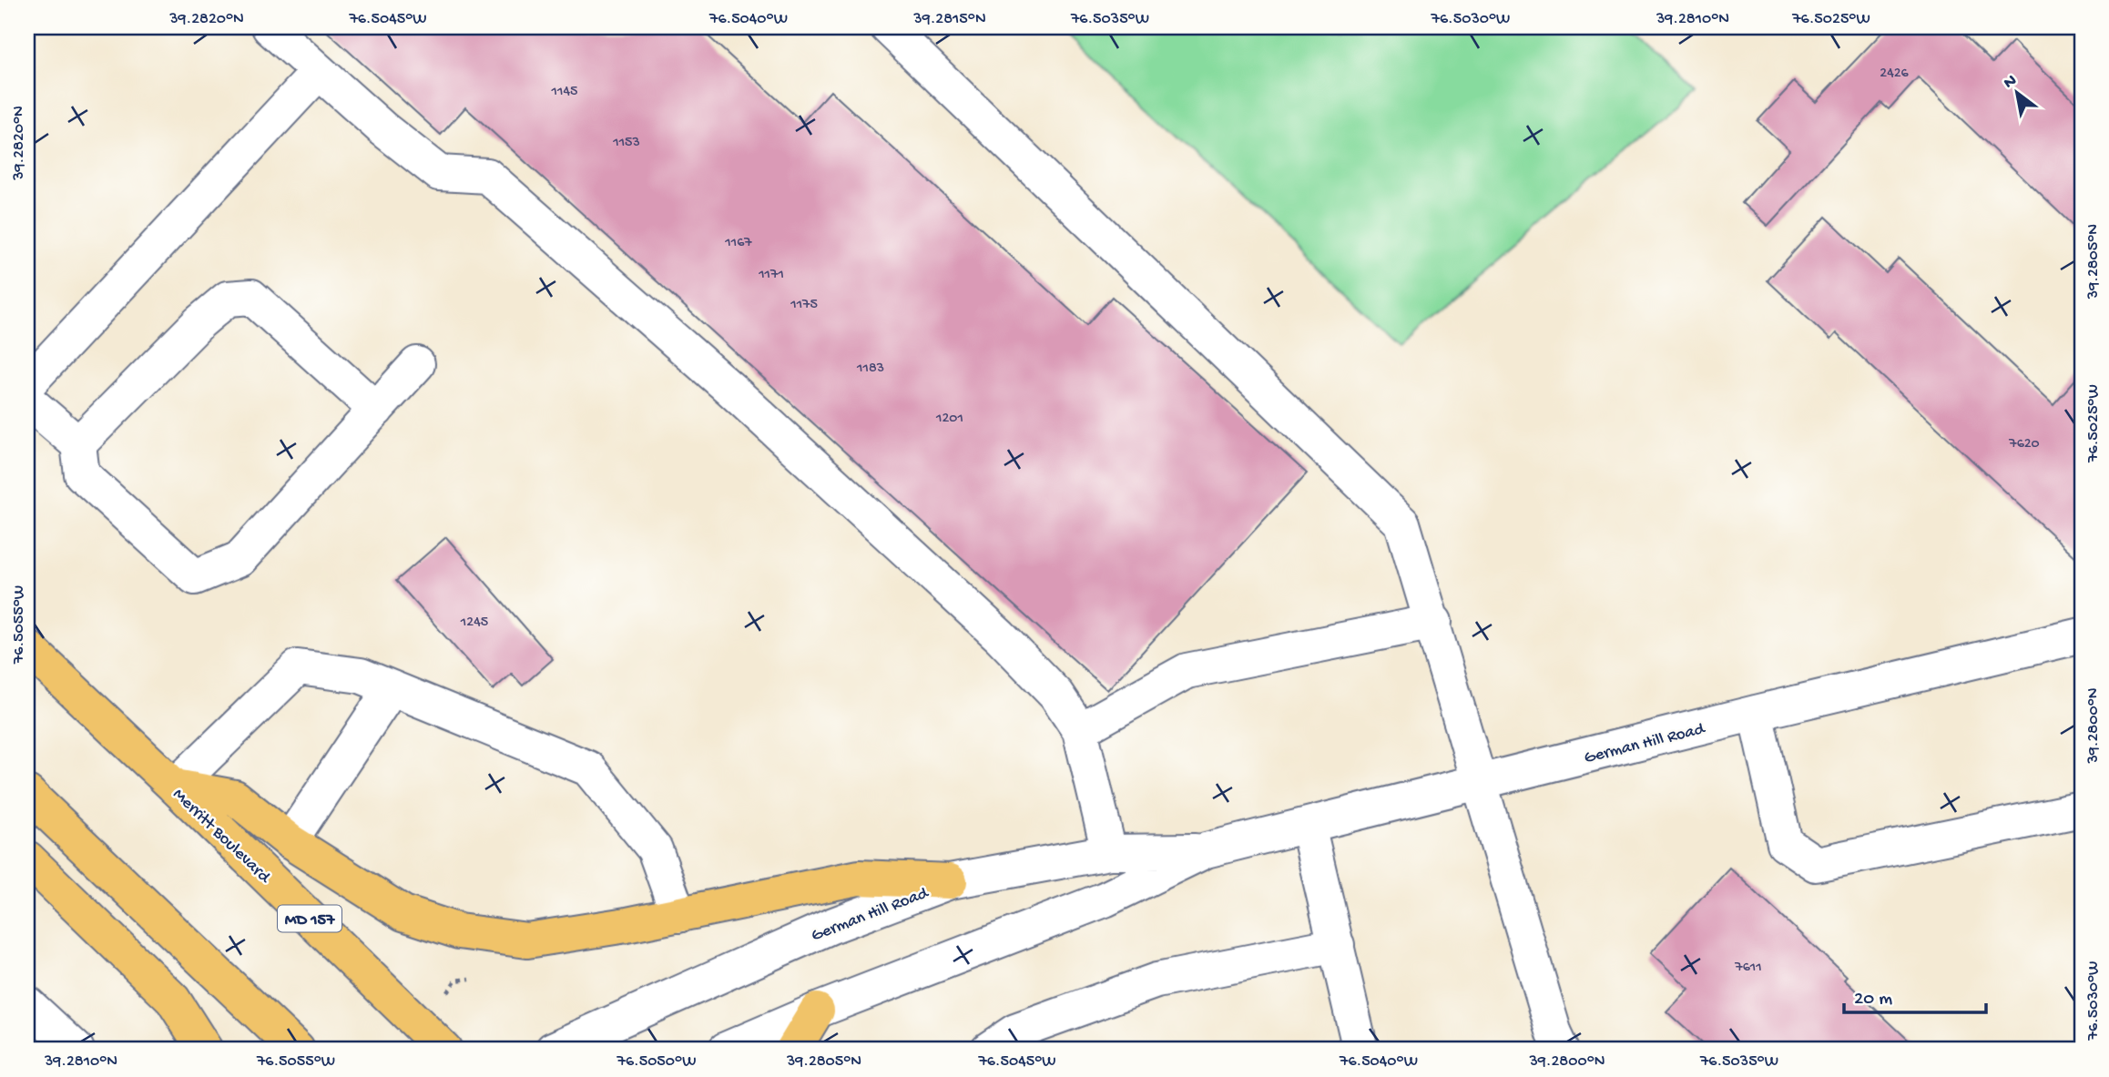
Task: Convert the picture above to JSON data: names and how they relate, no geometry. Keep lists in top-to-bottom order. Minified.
{"streets":{"main road":["Merritt Boulevard","MD 157"],"street":["German Hill Road"]},"house_numbers":["2426","1145","1153","1167","1171","1175","1183","1201","7620","1245","7611"],"scale_bar":"20 m","north":"top left","coordinates":["39.2820°N","76.5045°W","76.5040°W","39.2815°N","76.5035°W","76.5030°W","39.2810°N","76.5025°W","39.2805°N","76.5055°W","39.2800°N","76.5050°W"]}
